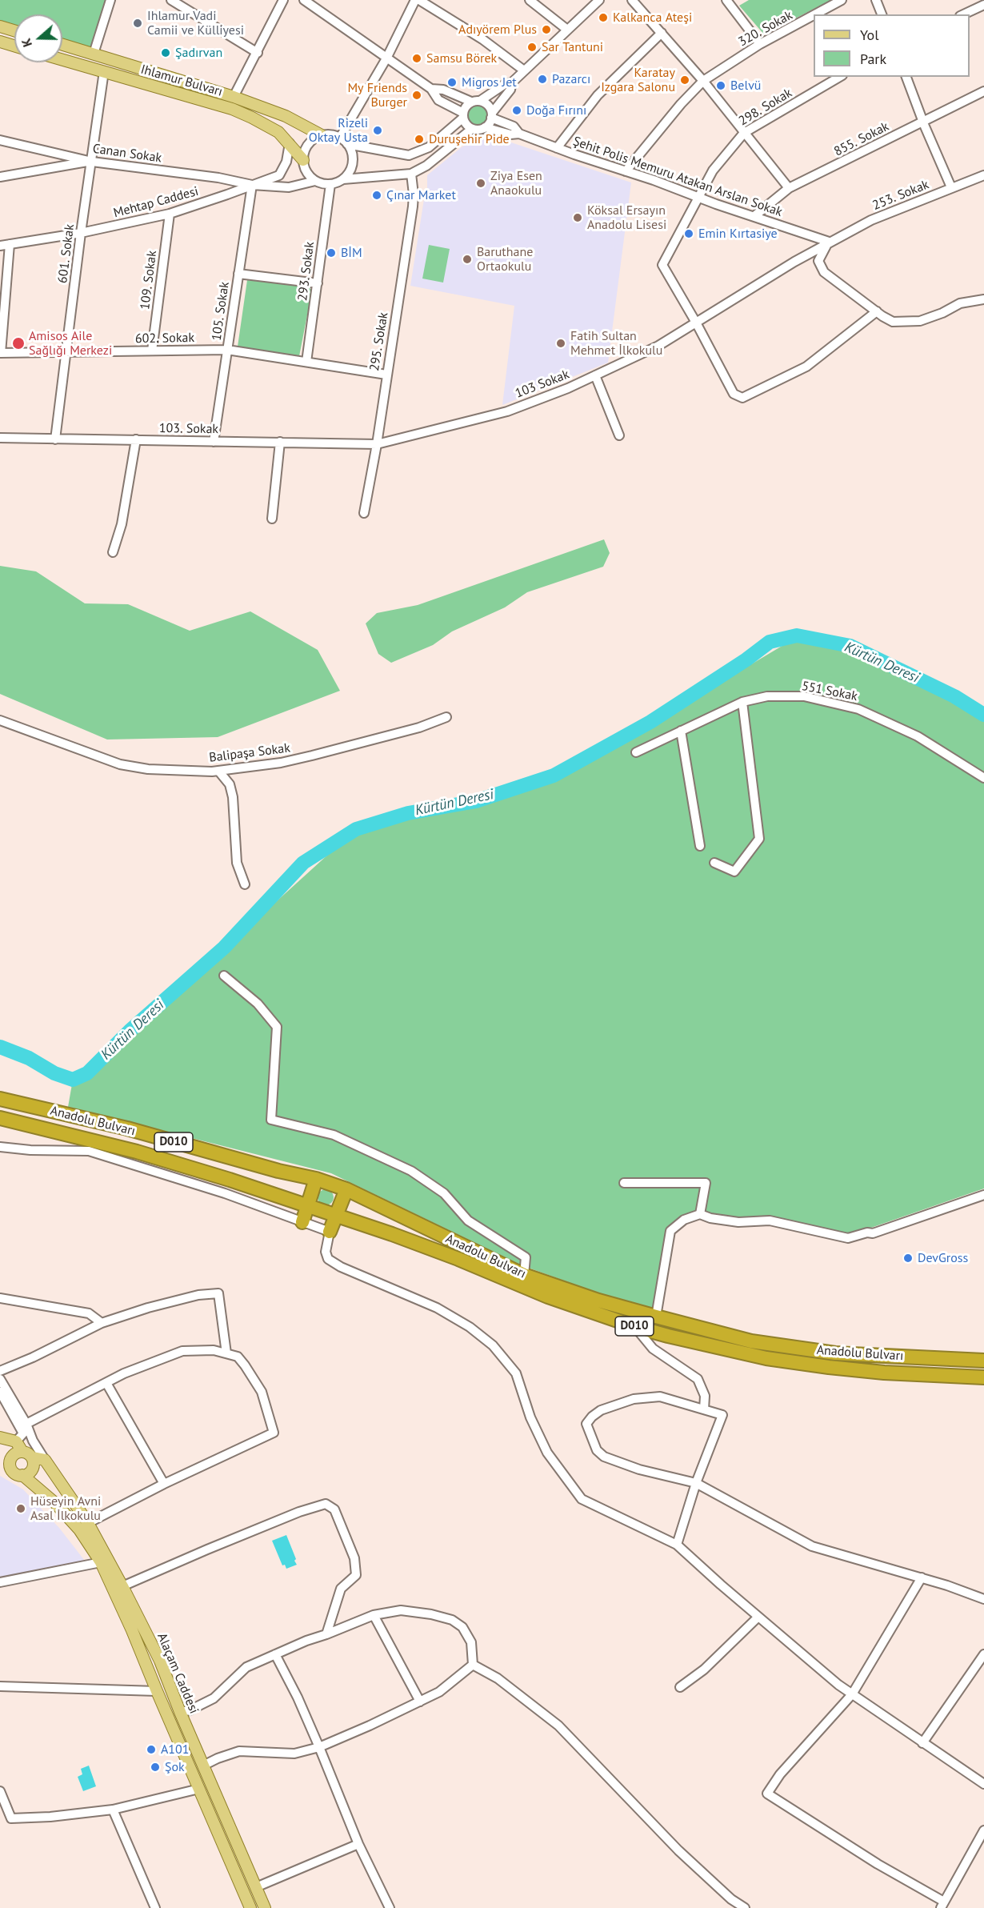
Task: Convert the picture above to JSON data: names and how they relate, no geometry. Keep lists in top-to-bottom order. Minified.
{"streets":{"highway":["Anadolu Bulvarı","D010"],"main road":["Ihlamur Bulvarı","Alaçam Caddesi"],"street":["320. Sokak","298. Sokak","855. Sokak","Canan Sokak","Şehit Polis Memuru Atakan Arslan Sokak","253. Sokak","Mehtap Caddesi","601. Sokak","293. Sokak","109. Sokak","105. Sokak","602. Sokak","295. Sokak","103 Sokak","103. Sokak","551 Sokak","Balipaşa Sokak"]},"crossings":[["320. Sokak","Şehit Polis Memuru Atakan Arslan Sokak"],["Ihlamur Bulvarı","Mehtap Caddesi"],["Ihlamur Bulvarı","601. Sokak"],["Ihlamur Bulvarı","293. Sokak"],["298. Sokak","Şehit Polis Memuru Atakan Arslan Sokak"],["298. Sokak","103 Sokak"],["855. Sokak","Şehit Polis Memuru Atakan Arslan Sokak"],["Canan Sokak","Mehtap Caddesi"],["Canan Sokak","601. Sokak"],["Canan Sokak","105. Sokak"],["Şehit Polis Memuru Atakan Arslan Sokak","253. Sokak"],["Şehit Polis Memuru Atakan Arslan Sokak","103 Sokak"],["253. Sokak","103 Sokak"],["Mehtap Caddesi","601. Sokak"],["Mehtap Caddesi","293. Sokak"],["Mehtap Caddesi","109. Sokak"],["Mehtap Caddesi","105. Sokak"],["601. Sokak","602. Sokak"],["601. Sokak","103. Sokak"],["293. Sokak","602. Sokak"],["109. Sokak","602. Sokak"],["105. Sokak","602. Sokak"],["105. Sokak","103. Sokak"],["602. Sokak","295. Sokak"],["295. Sokak","103 Sokak"],["295. Sokak","103. Sokak"],["103 Sokak","103. Sokak"]],"water":["Kürtün Deresi"],"places":["Kalkanca Ateşi","Ihlamur Vadi Camii ve Külliyesi","Adıyörem Plus","Sar Tantuni","Şadırvan","Samsu Börek","Pazarcı","Karatay Izgara Salonu","Migros Jet","Belvü","My Friends Burger","Doğa Fırını","Rizeli Oktay Usta","Duruşehir Pide","Ziya Esen Anaokulu","Çınar Market","Köksal Ersayın Anadolu Lisesi","Emin Kırtasiye","BİM","Baruthane Ortaokulu","Amisos Aile Sağlığı Merkezi","Fatih Sultan Mehmet İlkokulu","DevGross","Hüseyin Avni Asal İlkokulu","A101","Şok"],"legend":["Yol","Park"],"north":"left"}
